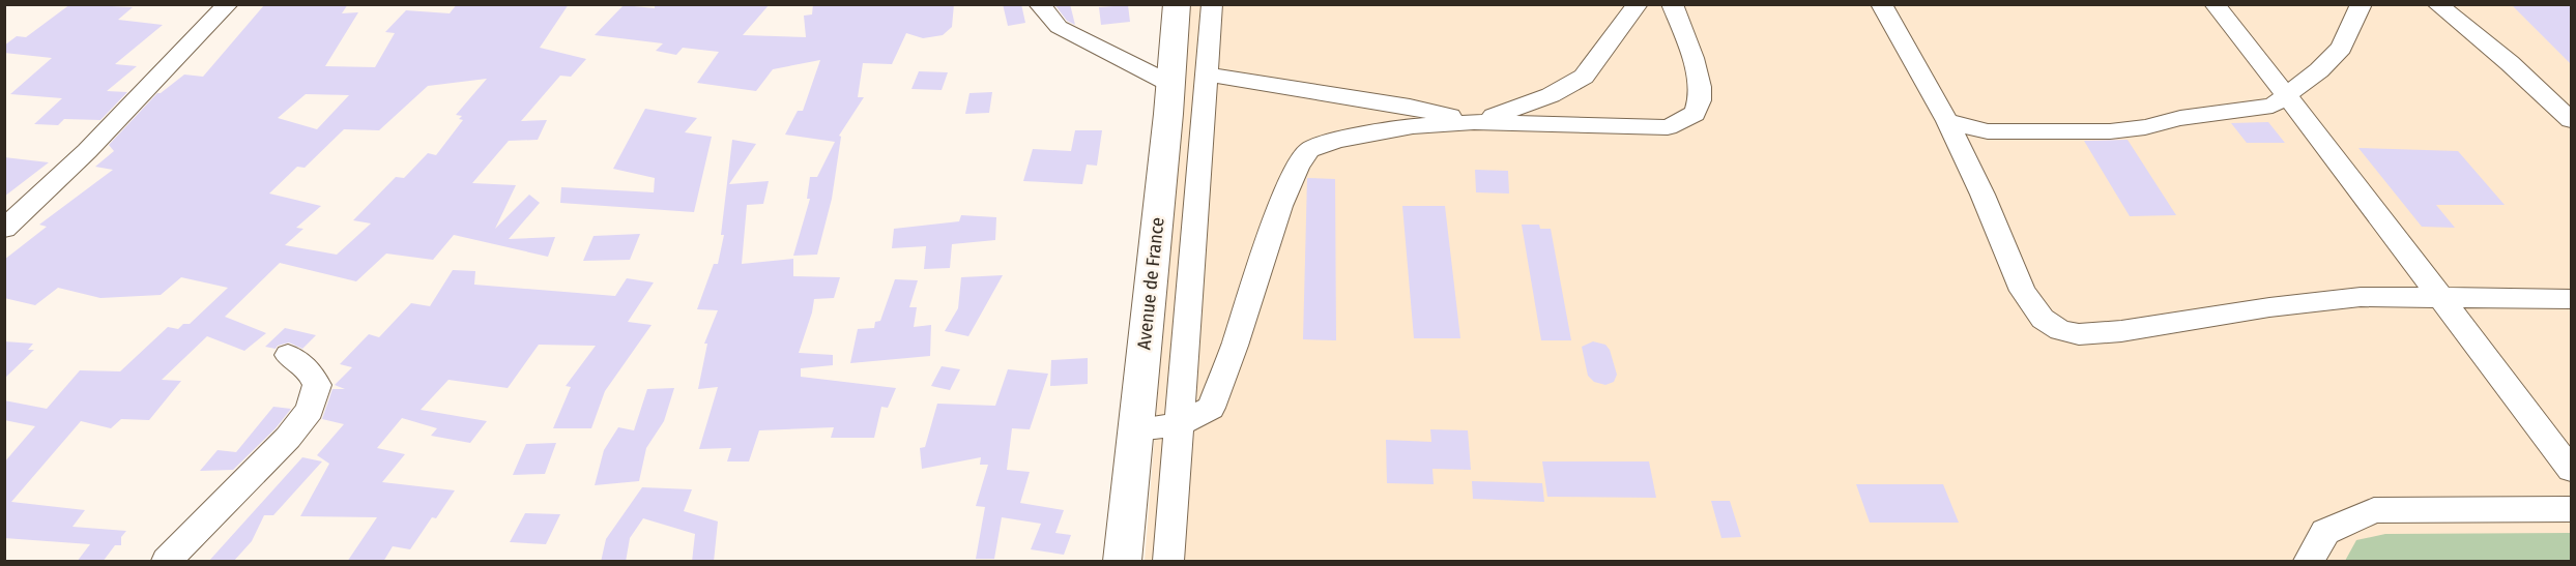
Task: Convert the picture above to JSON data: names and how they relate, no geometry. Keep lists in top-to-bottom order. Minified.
{"streets":{"main road":["Avenue de France"]}}
